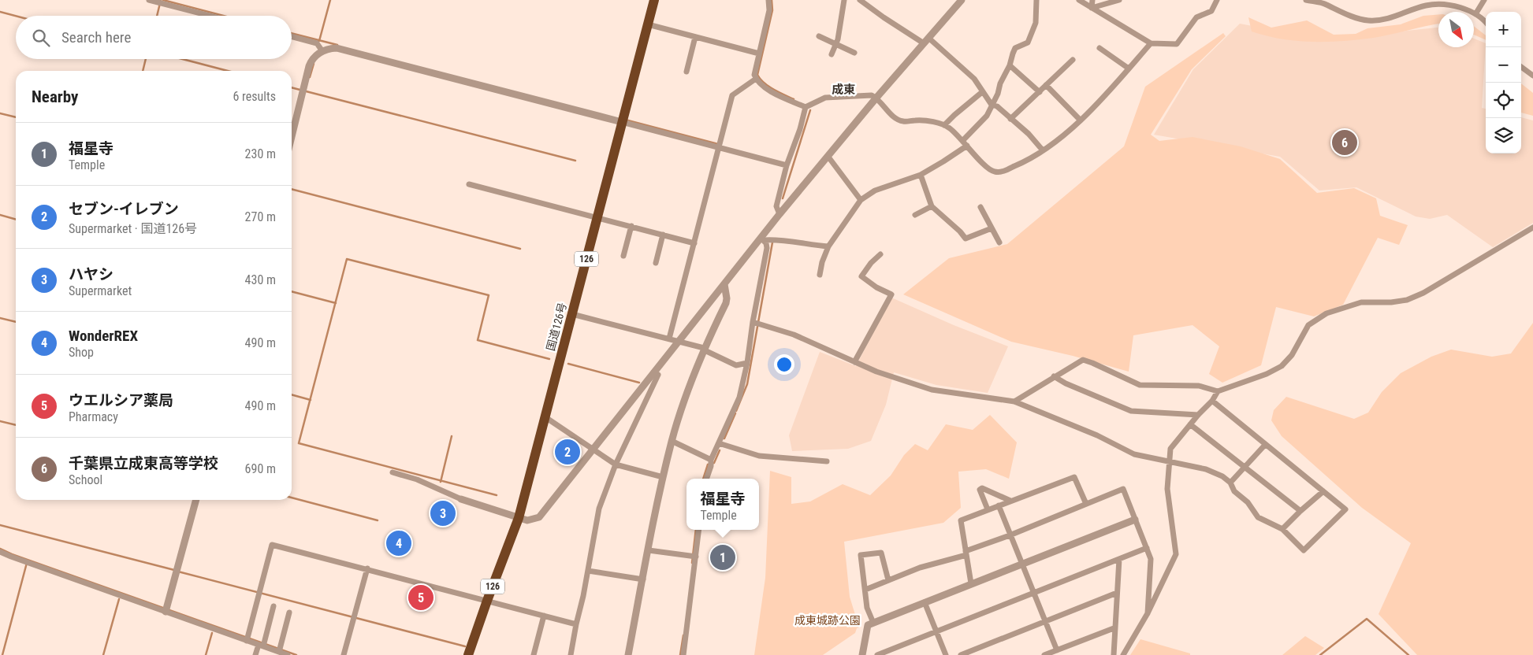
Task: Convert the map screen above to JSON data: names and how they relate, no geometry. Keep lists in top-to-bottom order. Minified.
{"streets":{"highway":["126","国道126号"]},"districts":["成東"],"parks":["成東城跡公園"],"north":"bottom right","page":{"map_buttons":["+","−"],"search":"Search here","heading":["Nearby","6 results"],"list":[{"mark":"1","name":"福星寺","note":"Temple","value":"230 m"},{"mark":"2","name":"セブン-イレブン","note":"Supermarket · 国道126号","value":"270 m"},{"mark":"3","name":"ハヤシ","note":"Supermarket","value":"430 m"},{"mark":"4","name":"WonderREX","note":"Shop","value":"490 m"},{"mark":"5","name":"ウエルシア薬局","note":"Pharmacy","value":"490 m"},{"mark":"6","name":"千葉県立成東高等学校","note":"School","value":"690 m"}],"pins":["6","2","3","4","1","5"],"popup":["福星寺","Temple"]}}
